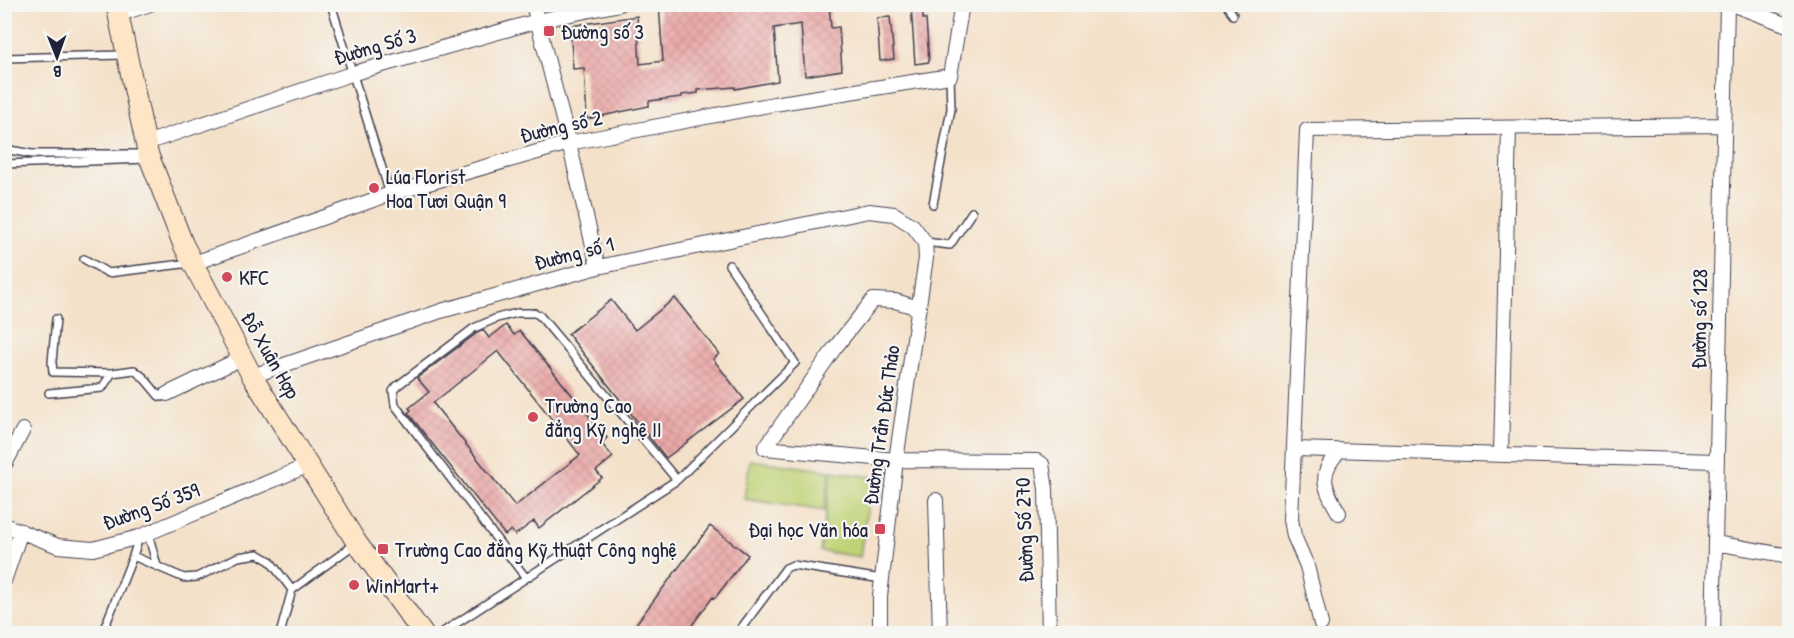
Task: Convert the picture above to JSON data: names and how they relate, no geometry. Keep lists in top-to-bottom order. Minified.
{"streets":{"main road":["Đỗ Xuân Hợp"],"street":["Đường Số 3","Đường số 2","Đường số 1","Đường số 128","Đường Trần Đức Thảo","Đường Số 359","Đường Số 270"]},"crossings":[["Đường Số 3","Đỗ Xuân Hợp"],["Đường số 2","Đỗ Xuân Hợp"],["Đường số 1","Đỗ Xuân Hợp"],["Đường số 1","Đường Trần Đức Thảo"],["Đỗ Xuân Hợp","Đường Số 359"],["Đường Trần Đức Thảo","Đường Số 270"]],"places":{"transit":["Đường số 3","Đại học Văn hóa","Trường Cao đẳng Kỹ thuật Công nghệ"],"other":["Lúa Florist Hoa Tươi Quận 9","KFC","Trường Cao đẳng Kỹ nghệ II","WinMart+"]},"north":"bottom"}
